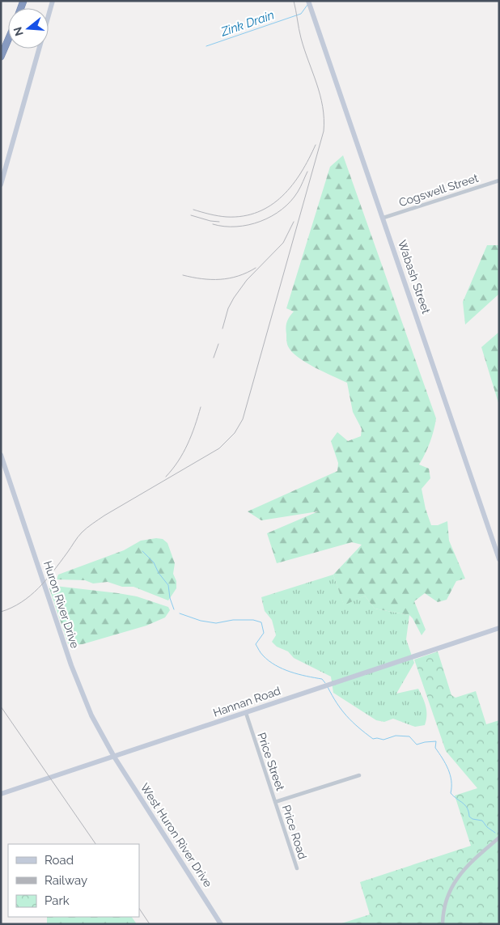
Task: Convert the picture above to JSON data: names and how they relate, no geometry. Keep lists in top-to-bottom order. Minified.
{"streets":{"street":["Cogswell Street","Wabash Street","Huron River Drive","Hannan Road","Price Street","Price Road","West Huron River Drive"]},"crossings":[["Cogswell Street","Wabash Street"],["Huron River Drive","Hannan Road"],["Huron River Drive","West Huron River Drive"],["Hannan Road","Price Street"],["Hannan Road","West Huron River Drive"],["Price Street","Price Road"]],"water":["Zink Drain"],"legend":["Road","Railway","Park"],"north":"left"}
